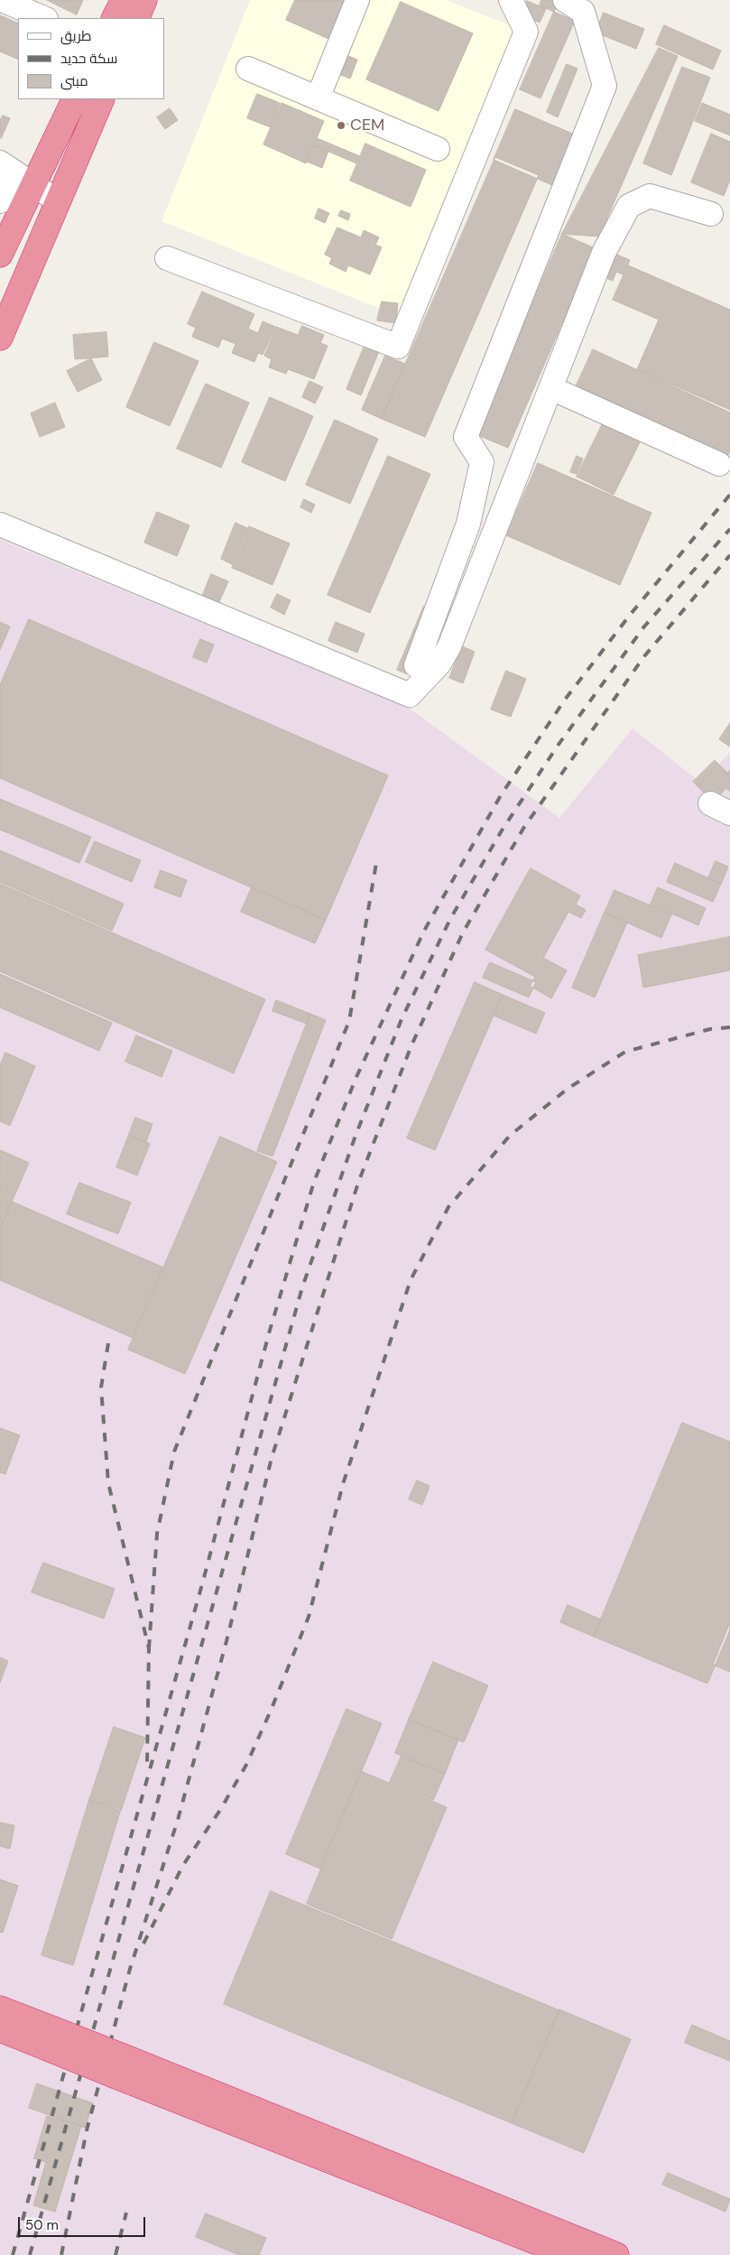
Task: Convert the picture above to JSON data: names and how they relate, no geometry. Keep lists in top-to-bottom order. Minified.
{"places":["CEM"],"legend":["طريق","سكة حديد","مبنى"],"scale_bar":"50 m"}
